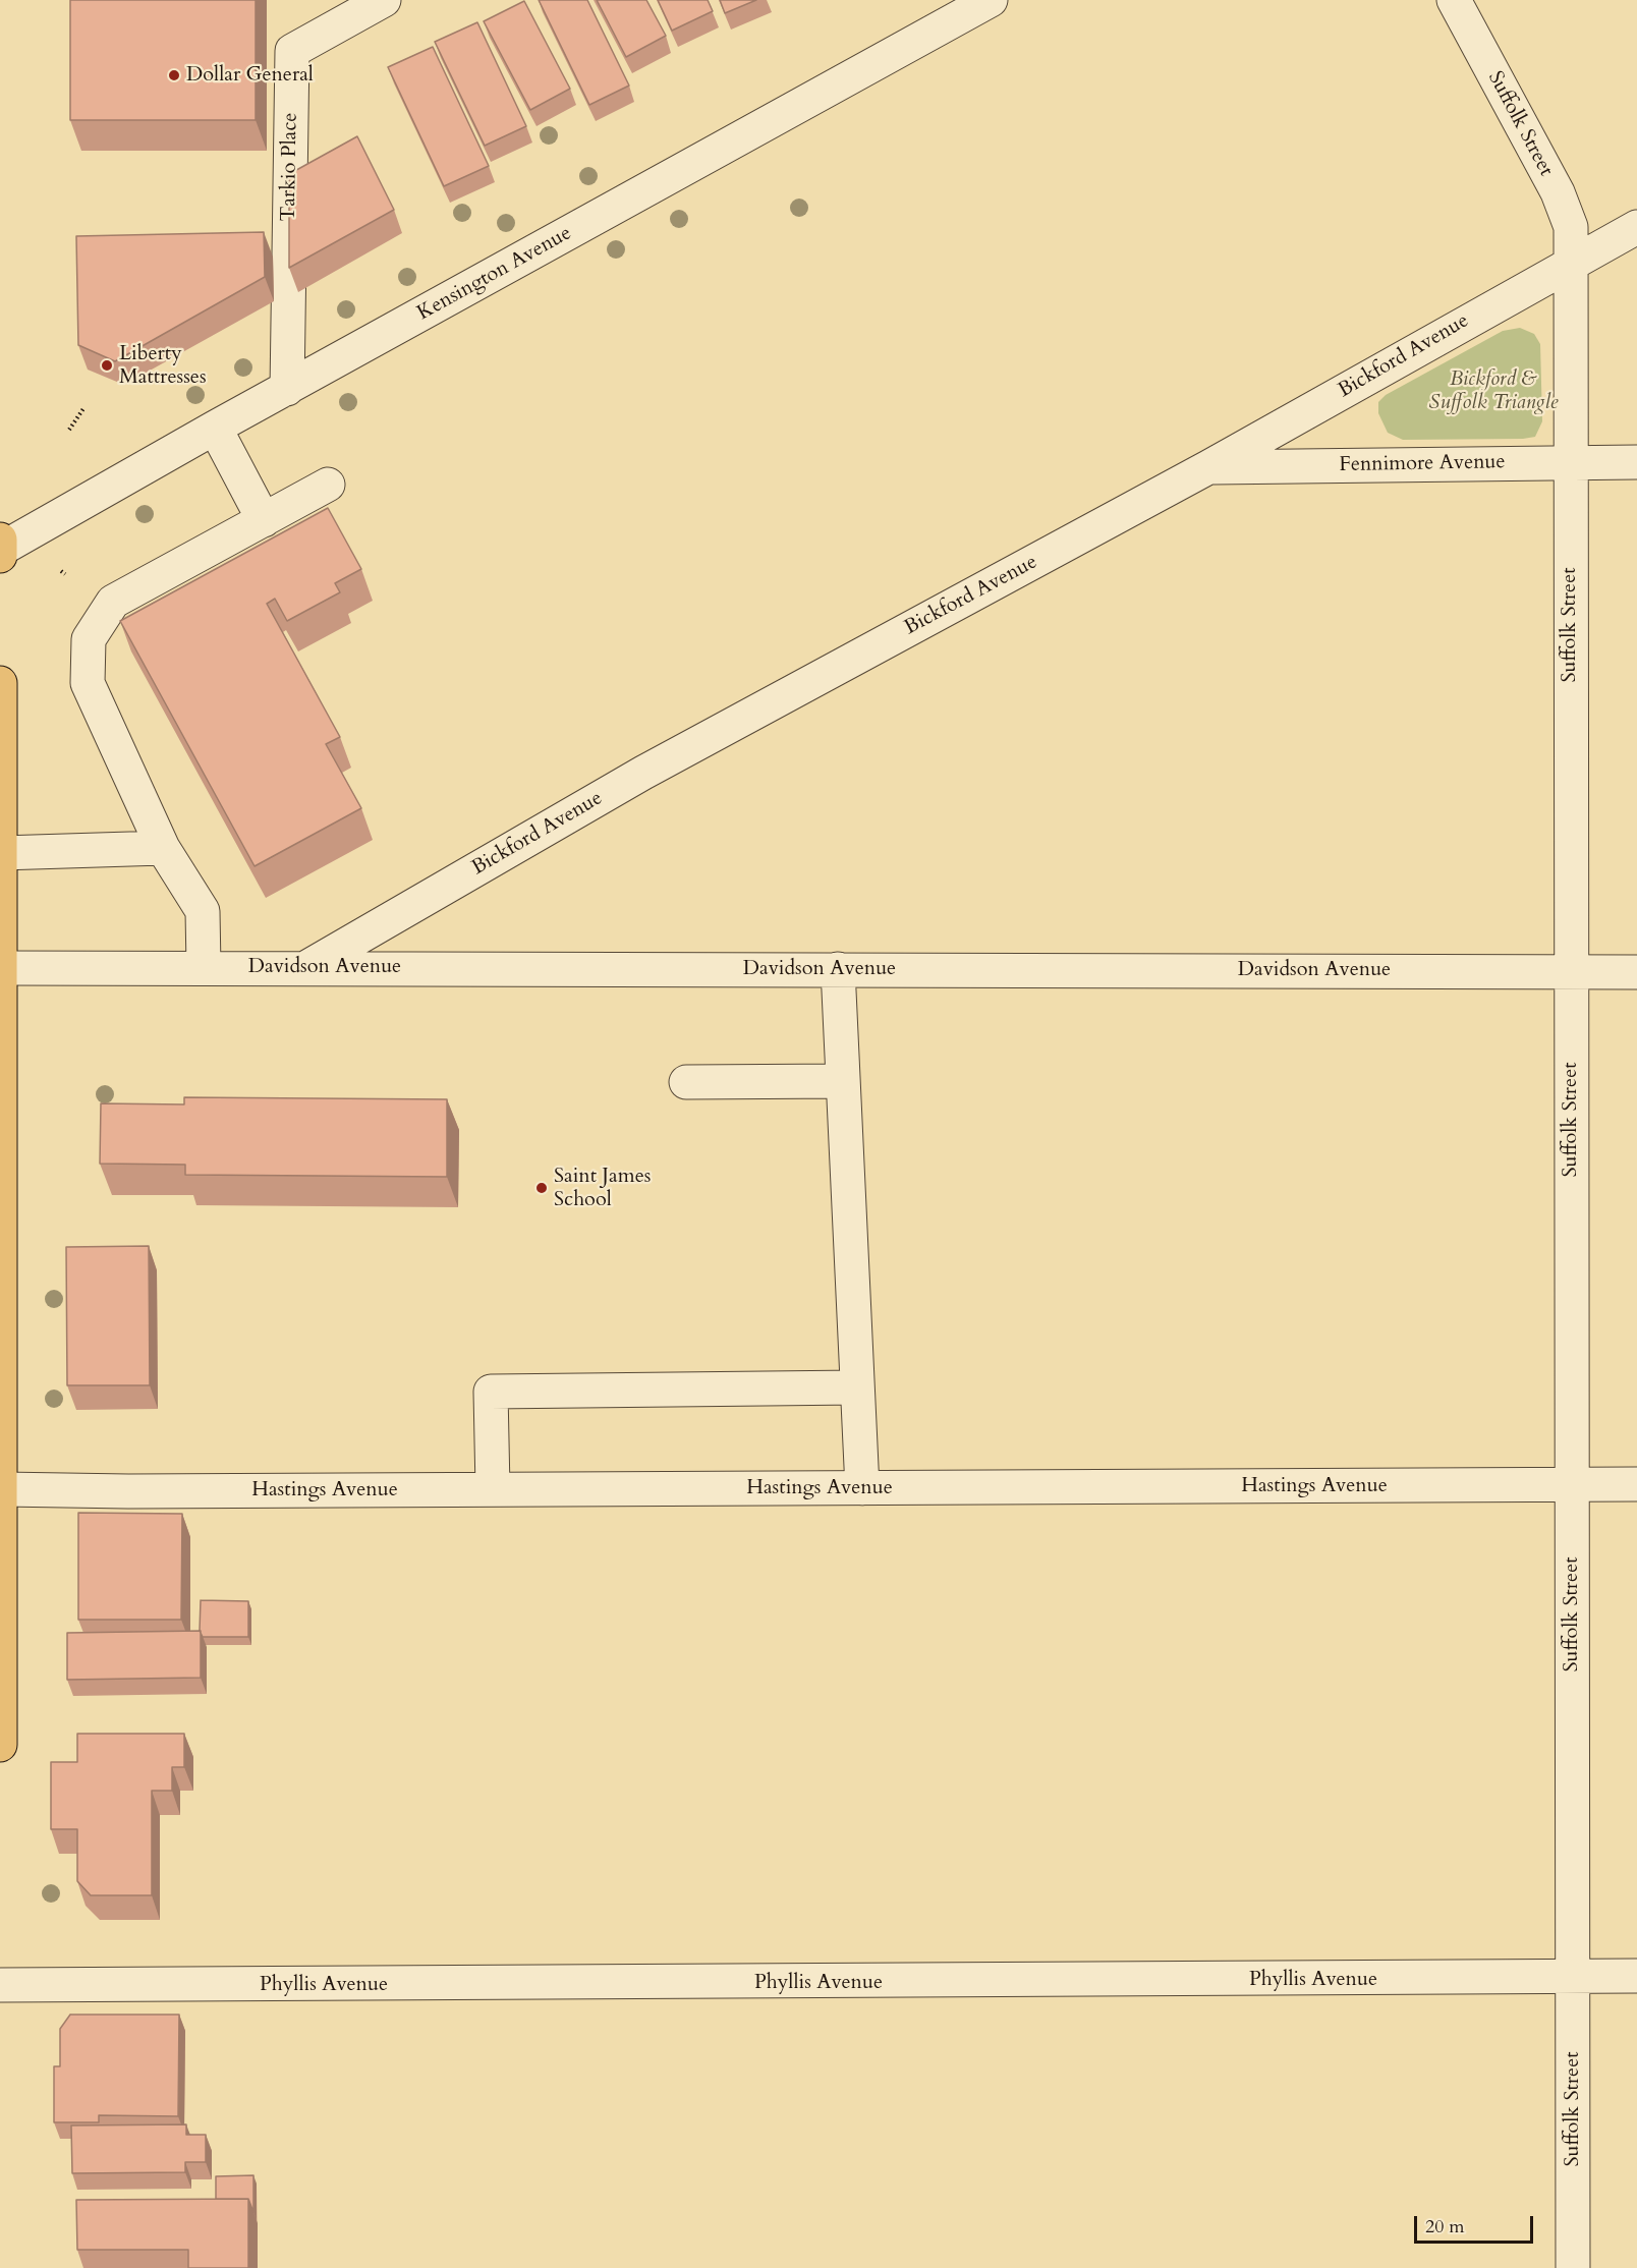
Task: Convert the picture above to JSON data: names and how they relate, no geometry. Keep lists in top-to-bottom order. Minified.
{"streets":{"street":["Suffolk Street","Tarkio Place","Kensington Avenue","Bickford Avenue","Fennimore Avenue","Davidson Avenue","Hastings Avenue","Phyllis Avenue"]},"crossings":[["Suffolk Street","Bickford Avenue"],["Suffolk Street","Fennimore Avenue"],["Suffolk Street","Davidson Avenue"],["Suffolk Street","Hastings Avenue"],["Suffolk Street","Phyllis Avenue"],["Tarkio Place","Kensington Avenue"],["Bickford Avenue","Fennimore Avenue"],["Bickford Avenue","Davidson Avenue"]],"parks":["Bickford & Suffolk Triangle"],"places":["Dollar General","Liberty Mattresses","Saint James School"],"scale_bar":"20 m"}
